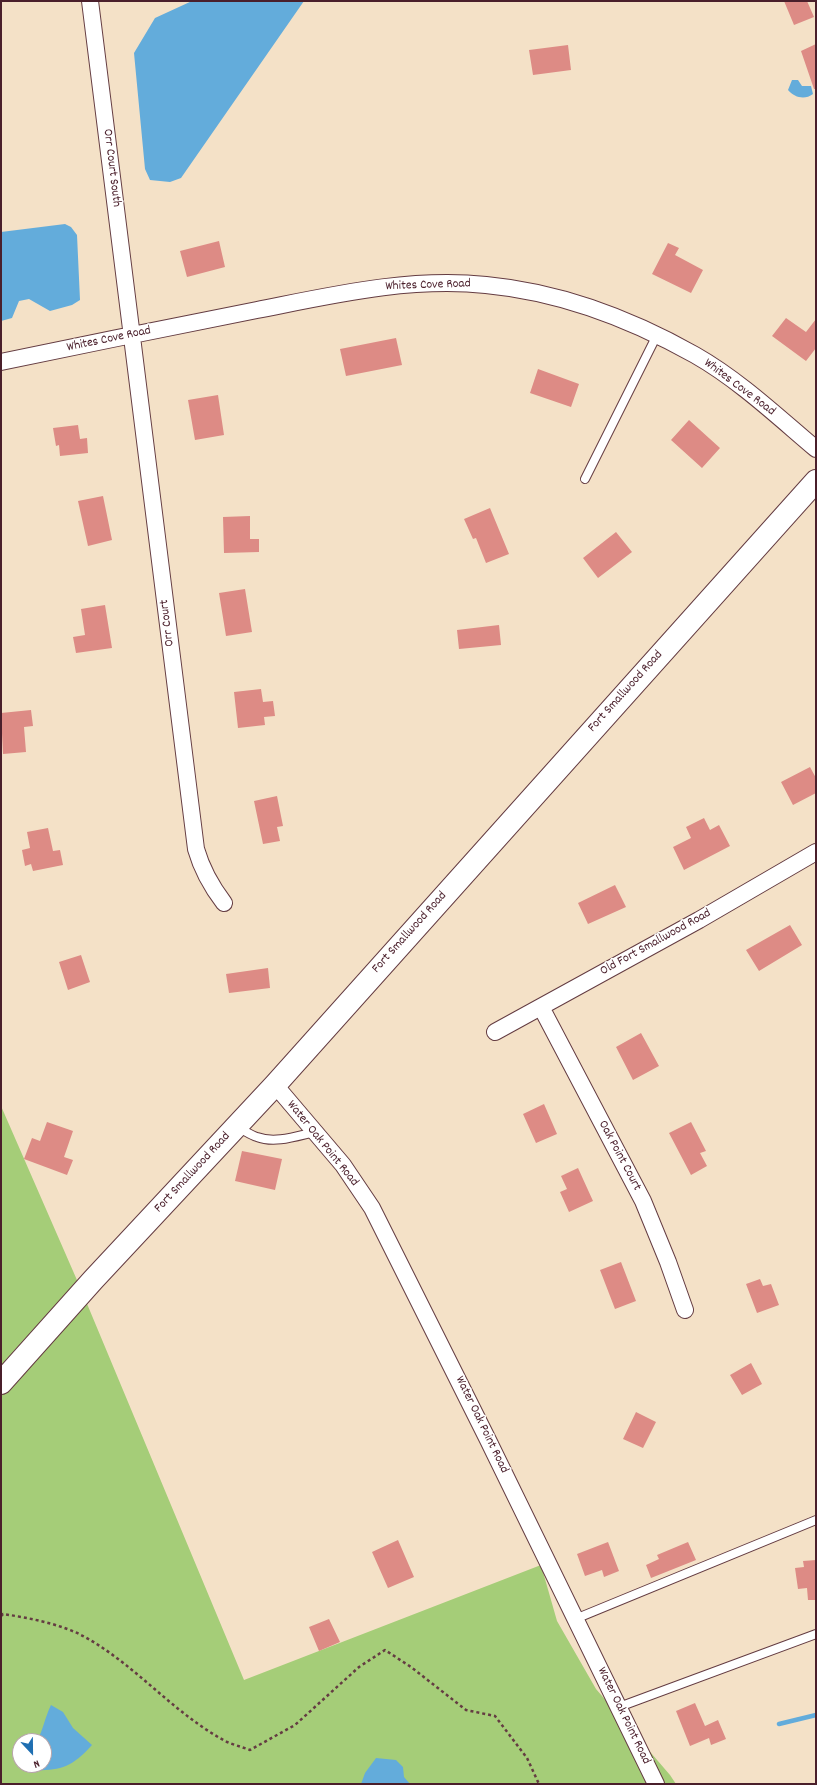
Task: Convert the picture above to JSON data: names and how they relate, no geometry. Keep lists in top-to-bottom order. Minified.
{"streets":{"main road":["Fort Smallwood Road"],"street":["Orr Court South","Whites Cove Road","Orr Court","Old Fort Smallwood Road","Water Oak Point Road","Oak Point Court"]},"crossings":[["Orr Court South","Whites Cove Road"],["Orr Court South","Orr Court"],["Whites Cove Road","Orr Court"],["Fort Smallwood Road","Water Oak Point Road"],["Old Fort Smallwood Road","Oak Point Court"]],"north":"bottom"}
